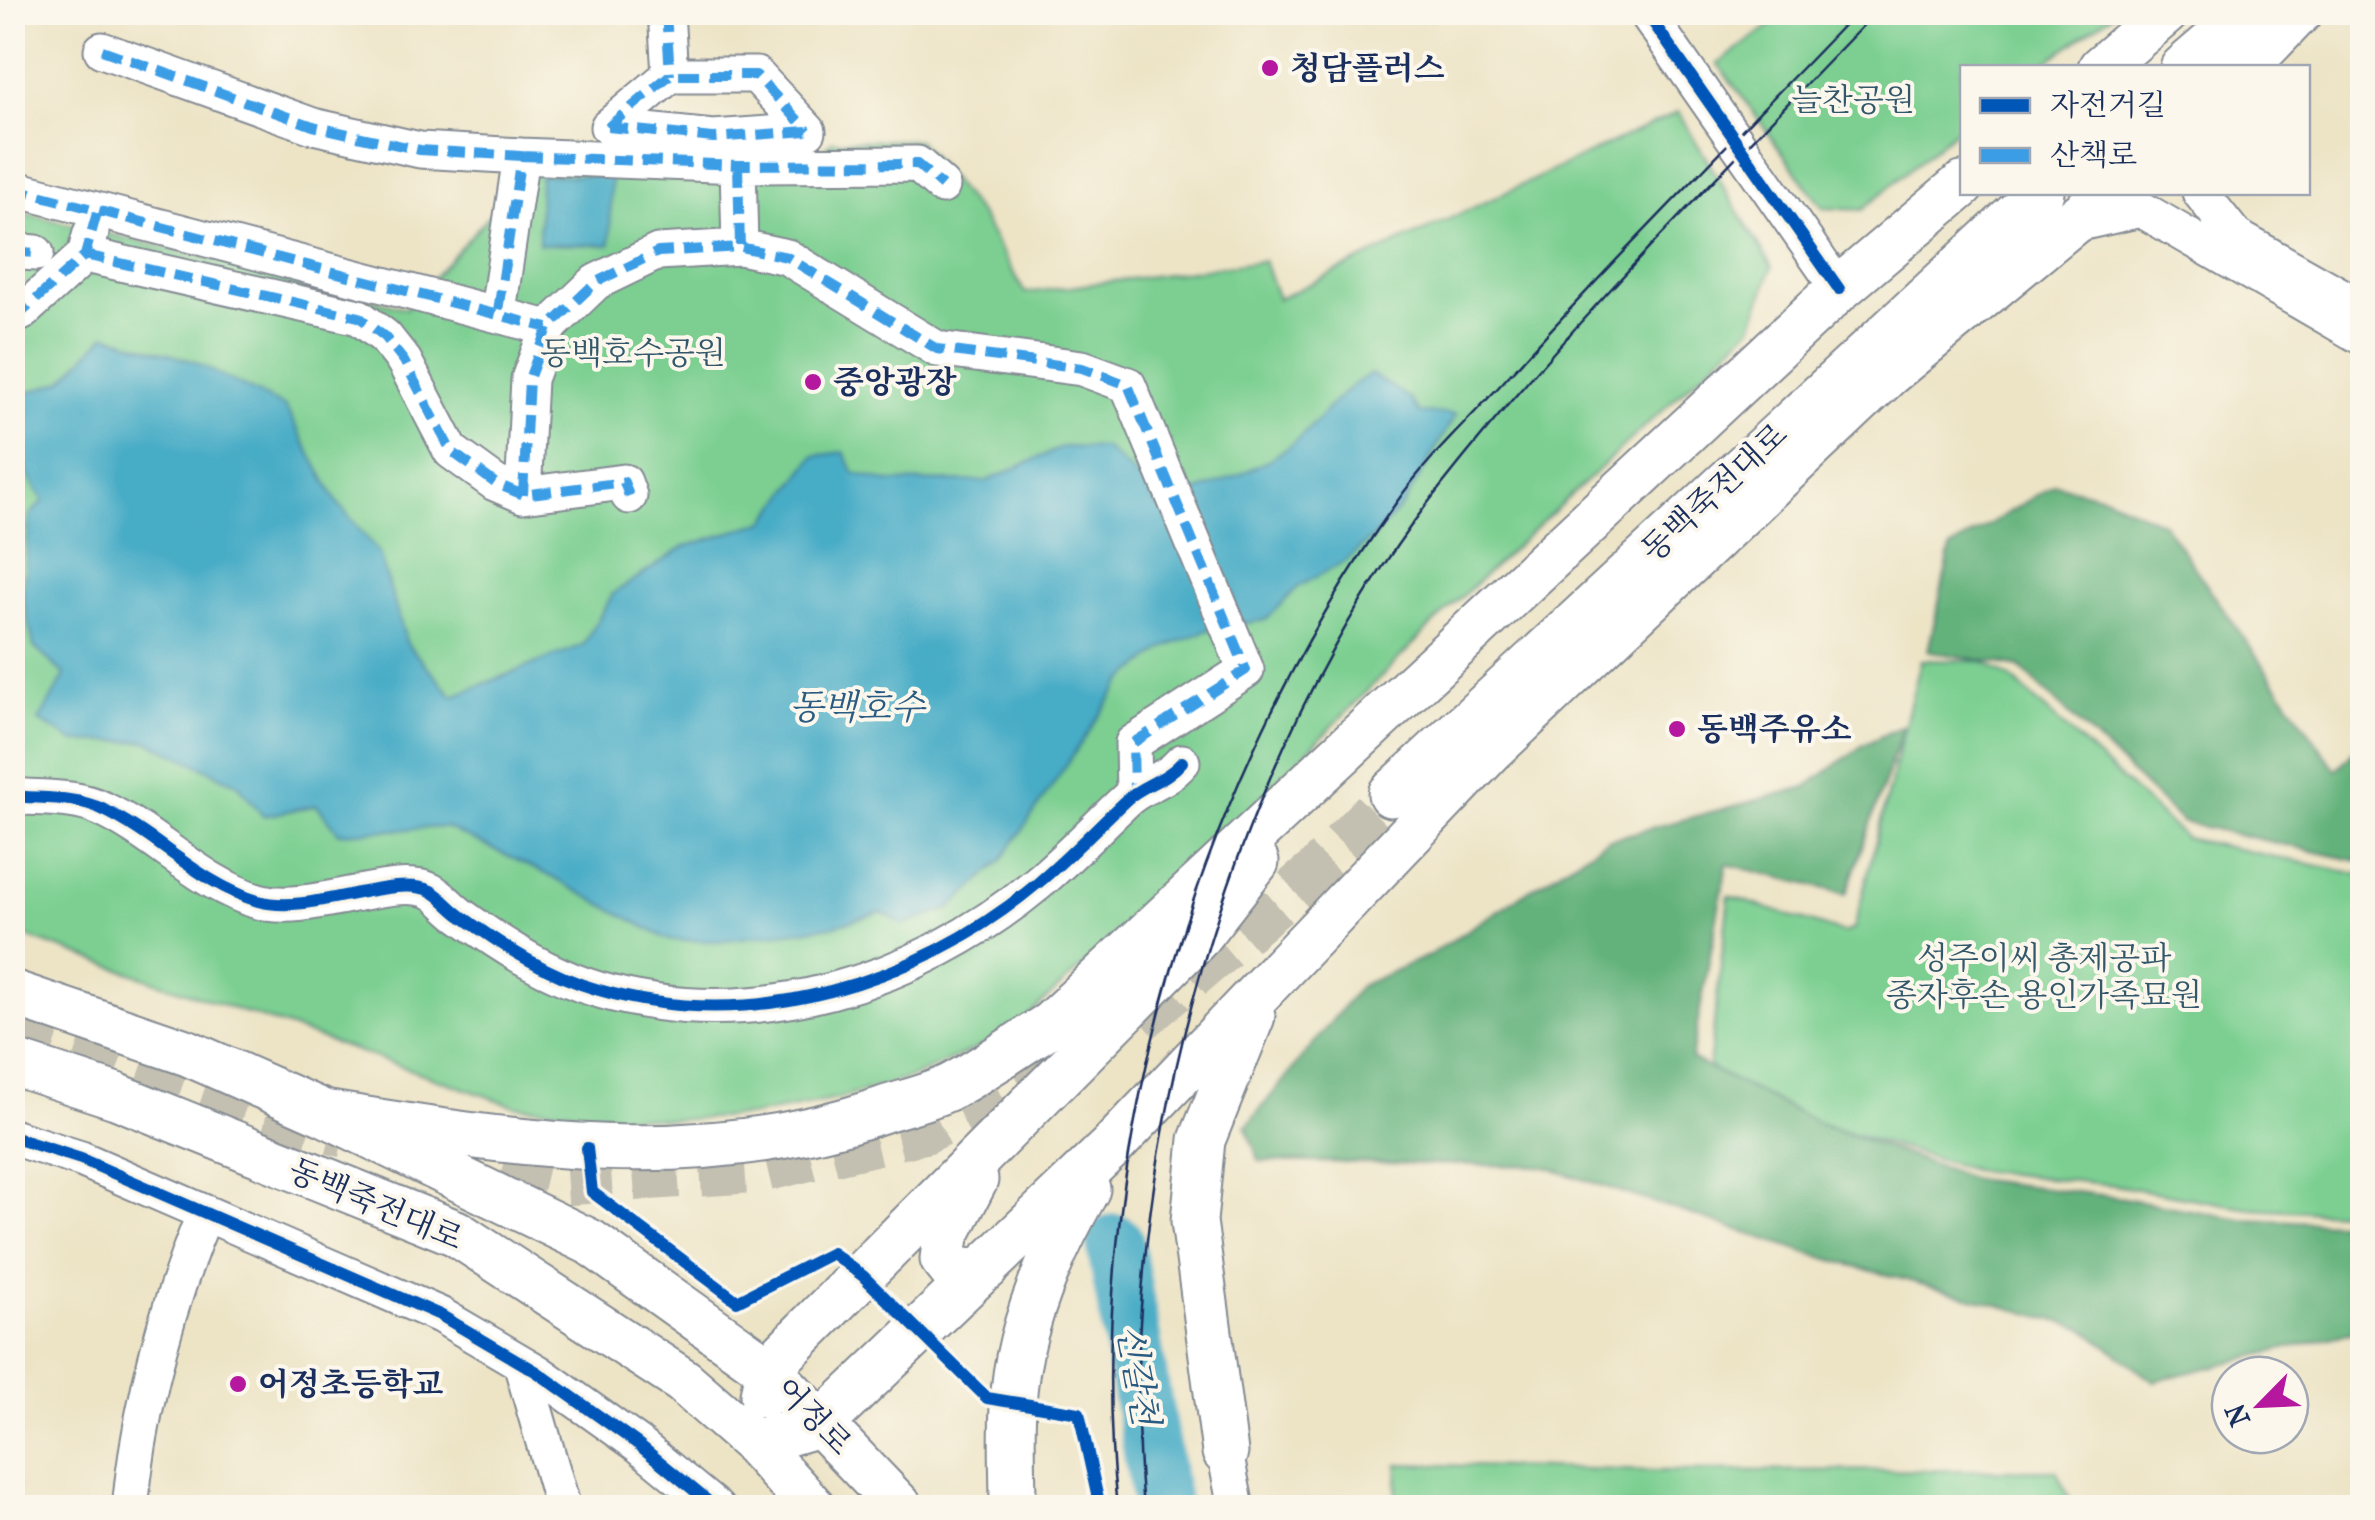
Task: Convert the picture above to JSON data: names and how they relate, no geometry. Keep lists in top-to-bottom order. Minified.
{"streets":{"main road":["동백죽전대로","어정로"]},"crossings":[["동백죽전대로","어정로"]],"water":["동백호수","신갈천"],"parks":["늘찬공원","동백호수공원","성주이씨 총제공파 종자후손 용인가족묘원"],"places":["청담플러스","중앙광장","동백주유소","어정초등학교"],"legend":["자전거길","산책로"],"north":"bottom left"}
